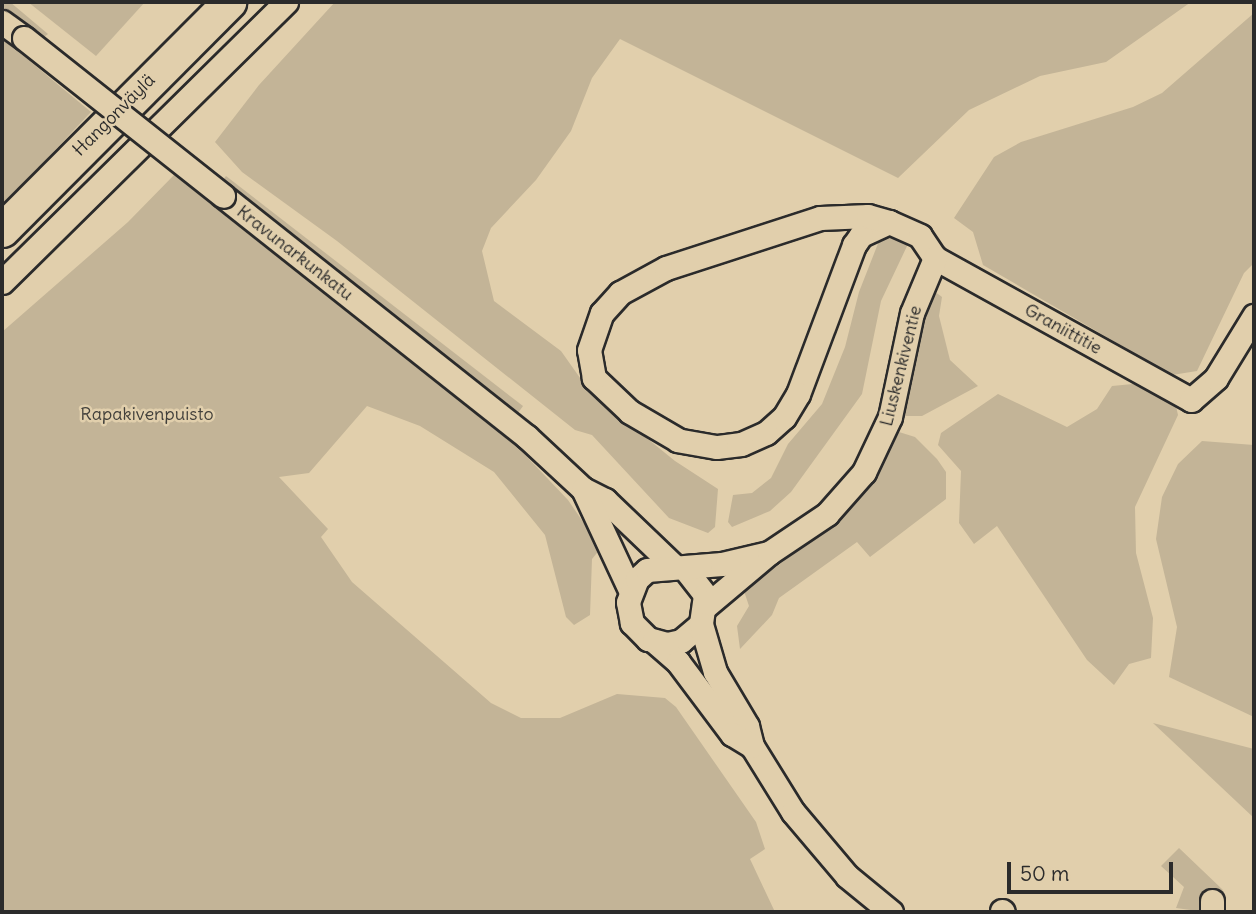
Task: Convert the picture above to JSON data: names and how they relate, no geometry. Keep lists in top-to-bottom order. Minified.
{"streets":{"highway":["Hangonväylä"],"street":["Kravunarkunkatu","Graniittitie","Liuskenkiventie"]},"crossings":[["Kravunarkunkatu","Liuskenkiventie"],["Graniittitie","Liuskenkiventie"]],"parks":["Rapakivenpuisto"],"scale_bar":"50 m"}
